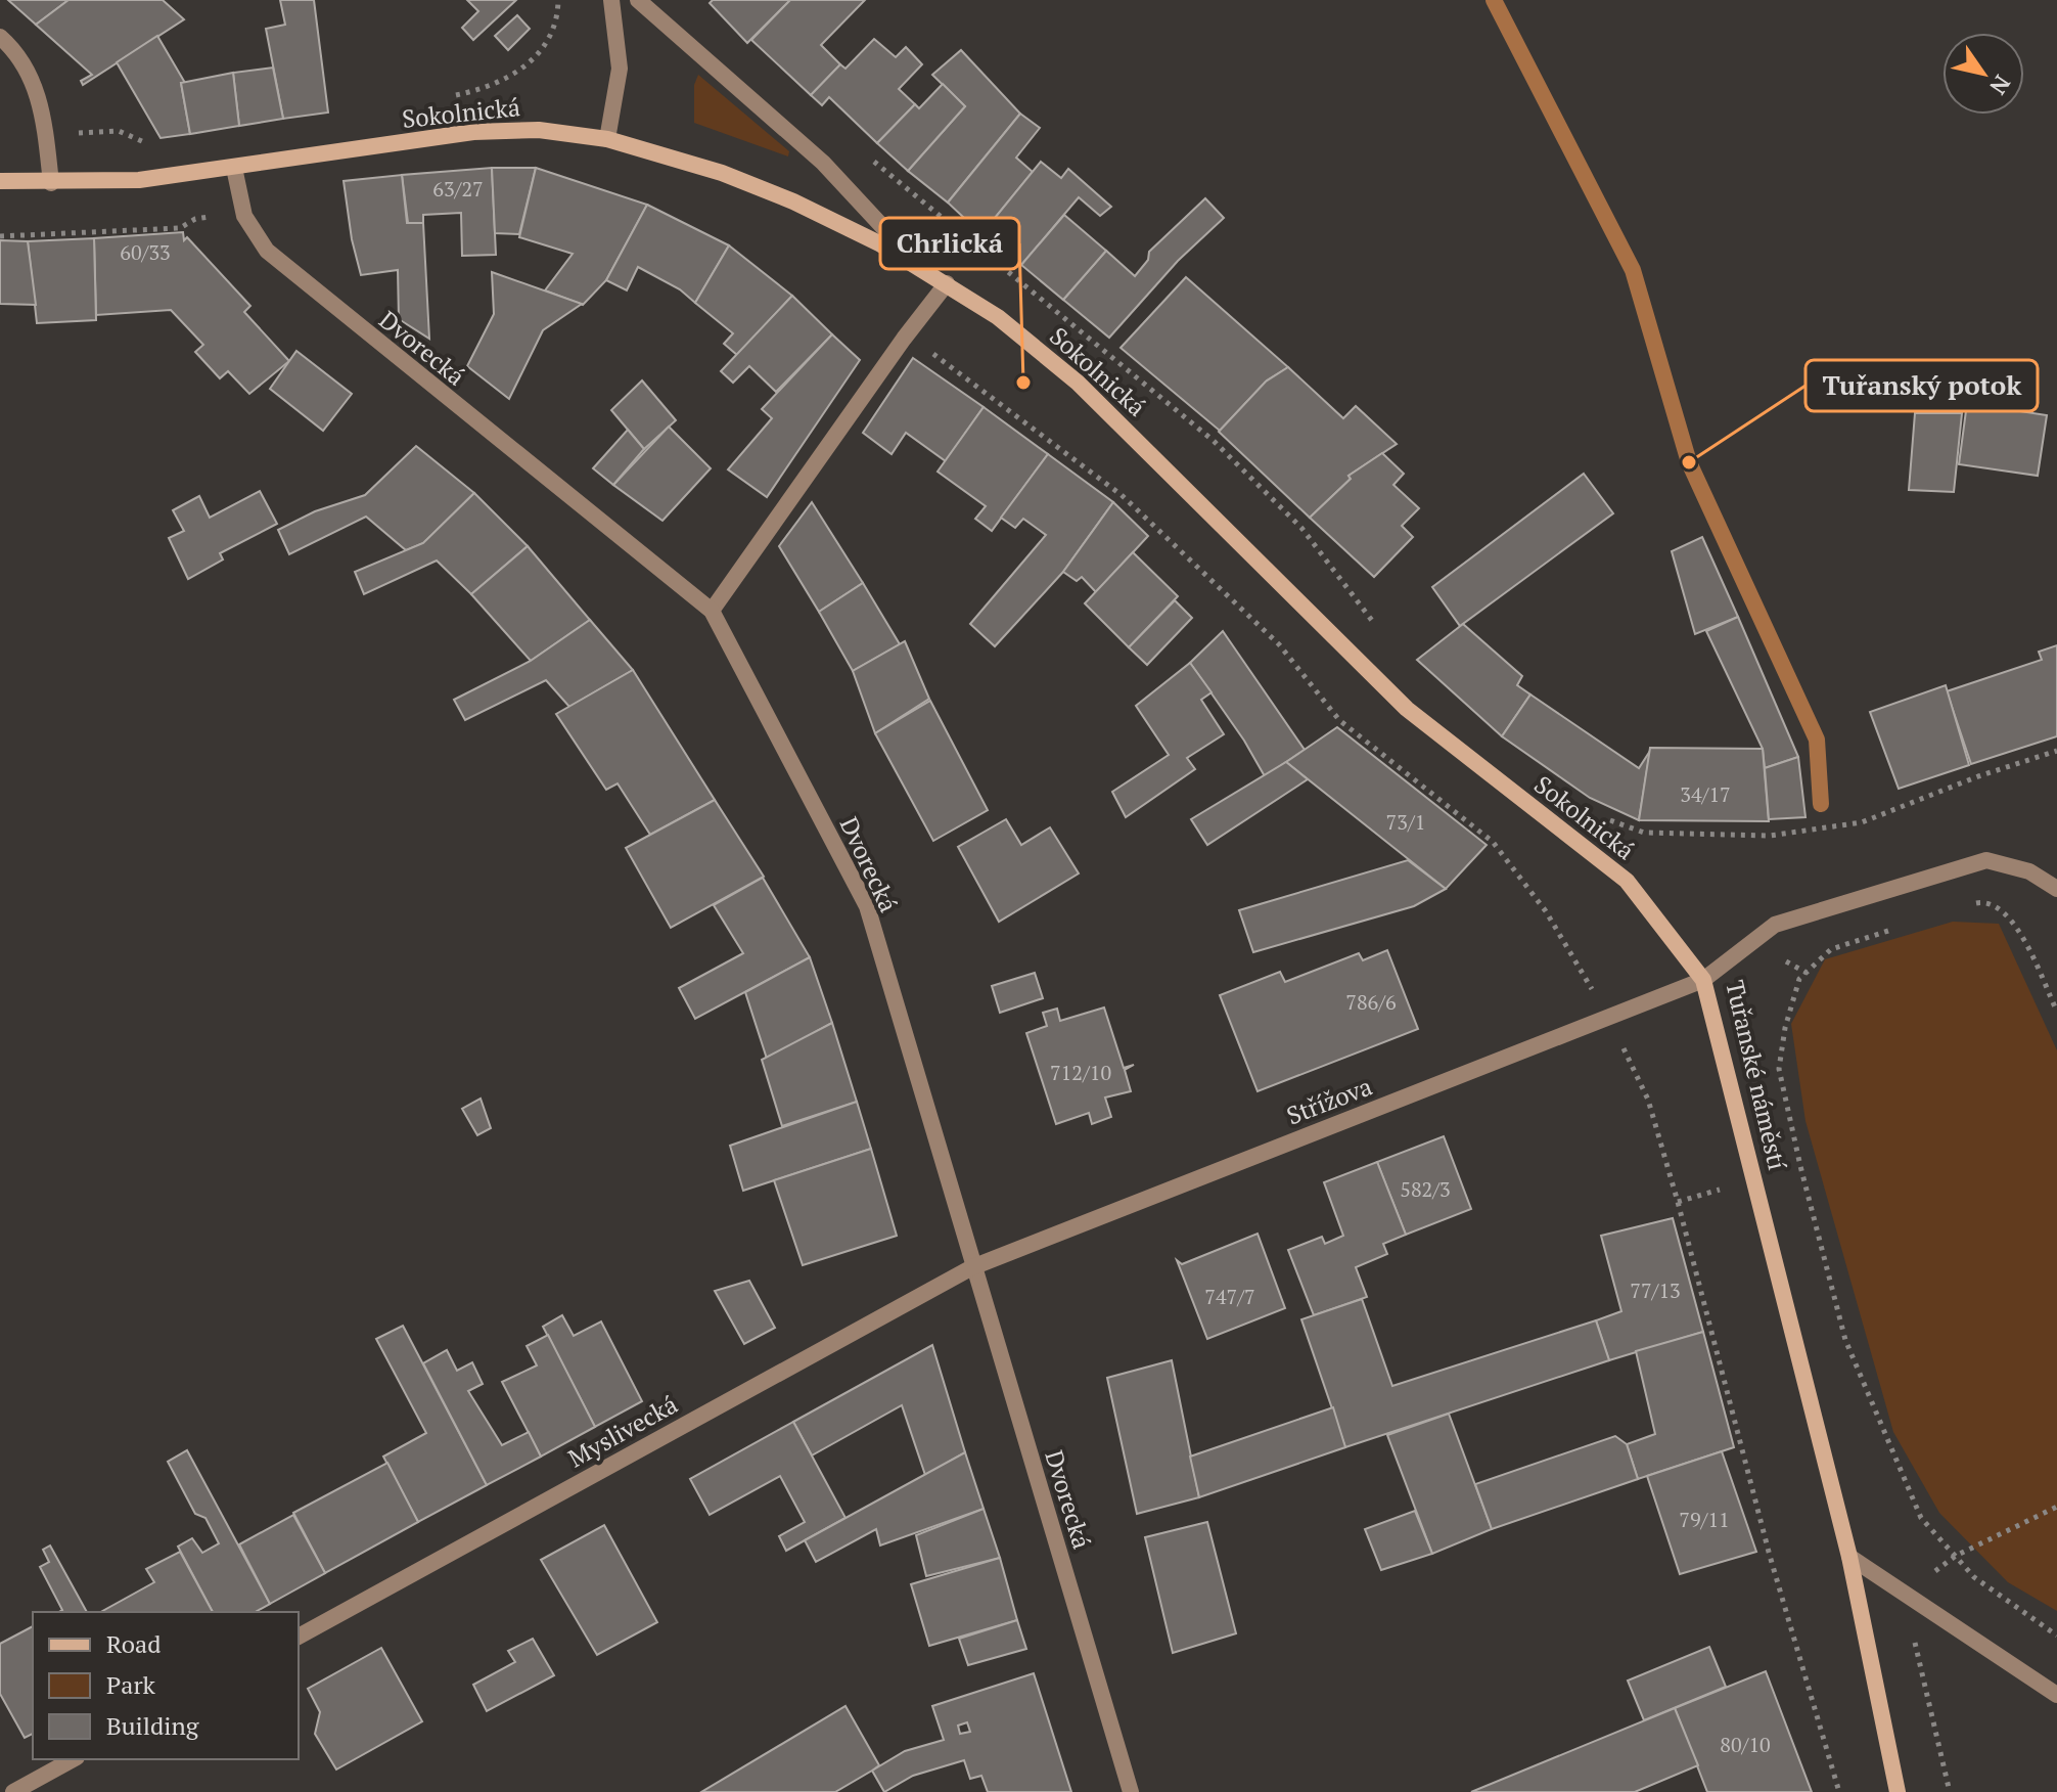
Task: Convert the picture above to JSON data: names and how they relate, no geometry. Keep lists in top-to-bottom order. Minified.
{"streets":{"main road":["Sokolnická","Tuřanské náměstí"],"street":["Dvorecká","Střížova","Myslivecká"]},"crossings":[["Sokolnická","Dvorecká"],["Sokolnická","Tuřanské náměstí"],["Sokolnická","Střížova"],["Dvorecká","Střížova"],["Dvorecká","Myslivecká"],["Tuřanské náměstí","Střížova"],["Střížova","Myslivecká"]],"places":["Chrlická","Tuřanský potok"],"house_numbers":["63/27","60/33","34/17","73/1","786/6","712/10","582/3","77/13","747/7","79/11","80/10"],"legend":["Road","Park","Building"],"north":"bottom right"}
